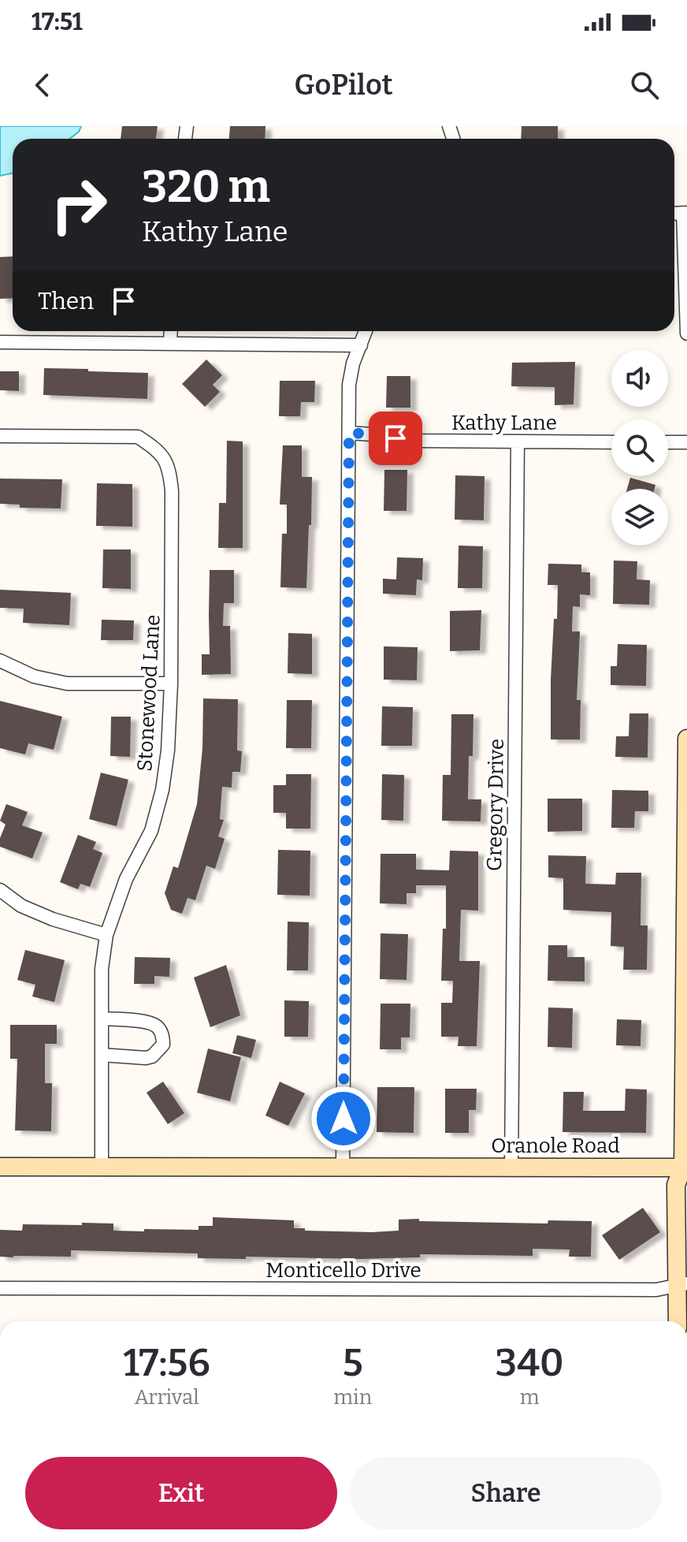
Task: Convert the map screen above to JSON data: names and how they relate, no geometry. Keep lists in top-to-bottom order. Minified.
{"streets":{"street":["Kathy Lane","Stonewood Lane","Gregory Drive","Oranole Road","Monticello Drive"]},"crossings":[["Kathy Lane","Gregory Drive"],["Stonewood Lane","Oranole Road"],["Gregory Drive","Oranole Road"]],"page":{"status":"17:51","header":"GoPilot","turn":["320 m","Kathy Lane"],"then":"Then","eta":["17:56","Arrival","5","min","340","m"],"buttons":["Exit","Share"]}}
